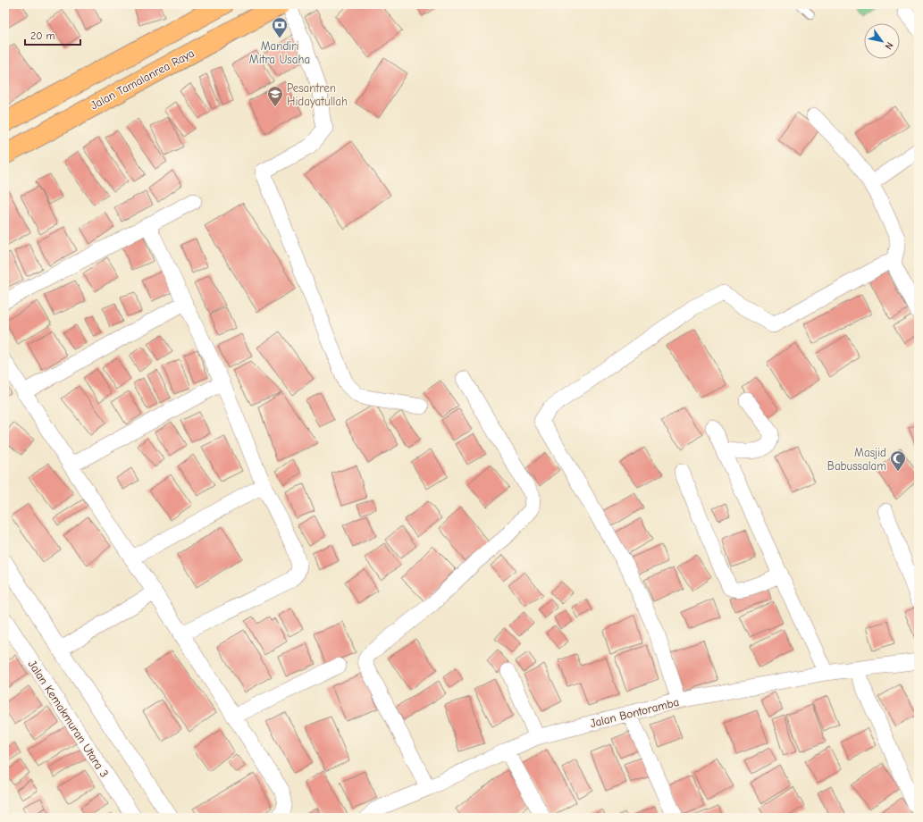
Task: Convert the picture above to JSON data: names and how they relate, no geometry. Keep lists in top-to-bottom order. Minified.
{"streets":{"main road":["Jalan Tamalanrea Raya"],"street":["Jalan Bontoramba","Jalan Kemakmuran Utara 3"]},"places":{"bank":["Mandiri Mitra Usaha"],"school or university":["Pesantren Hidayatullah"],"mosque":["Masjid Babussalam"]},"scale_bar":"20 m","north":"bottom right"}
